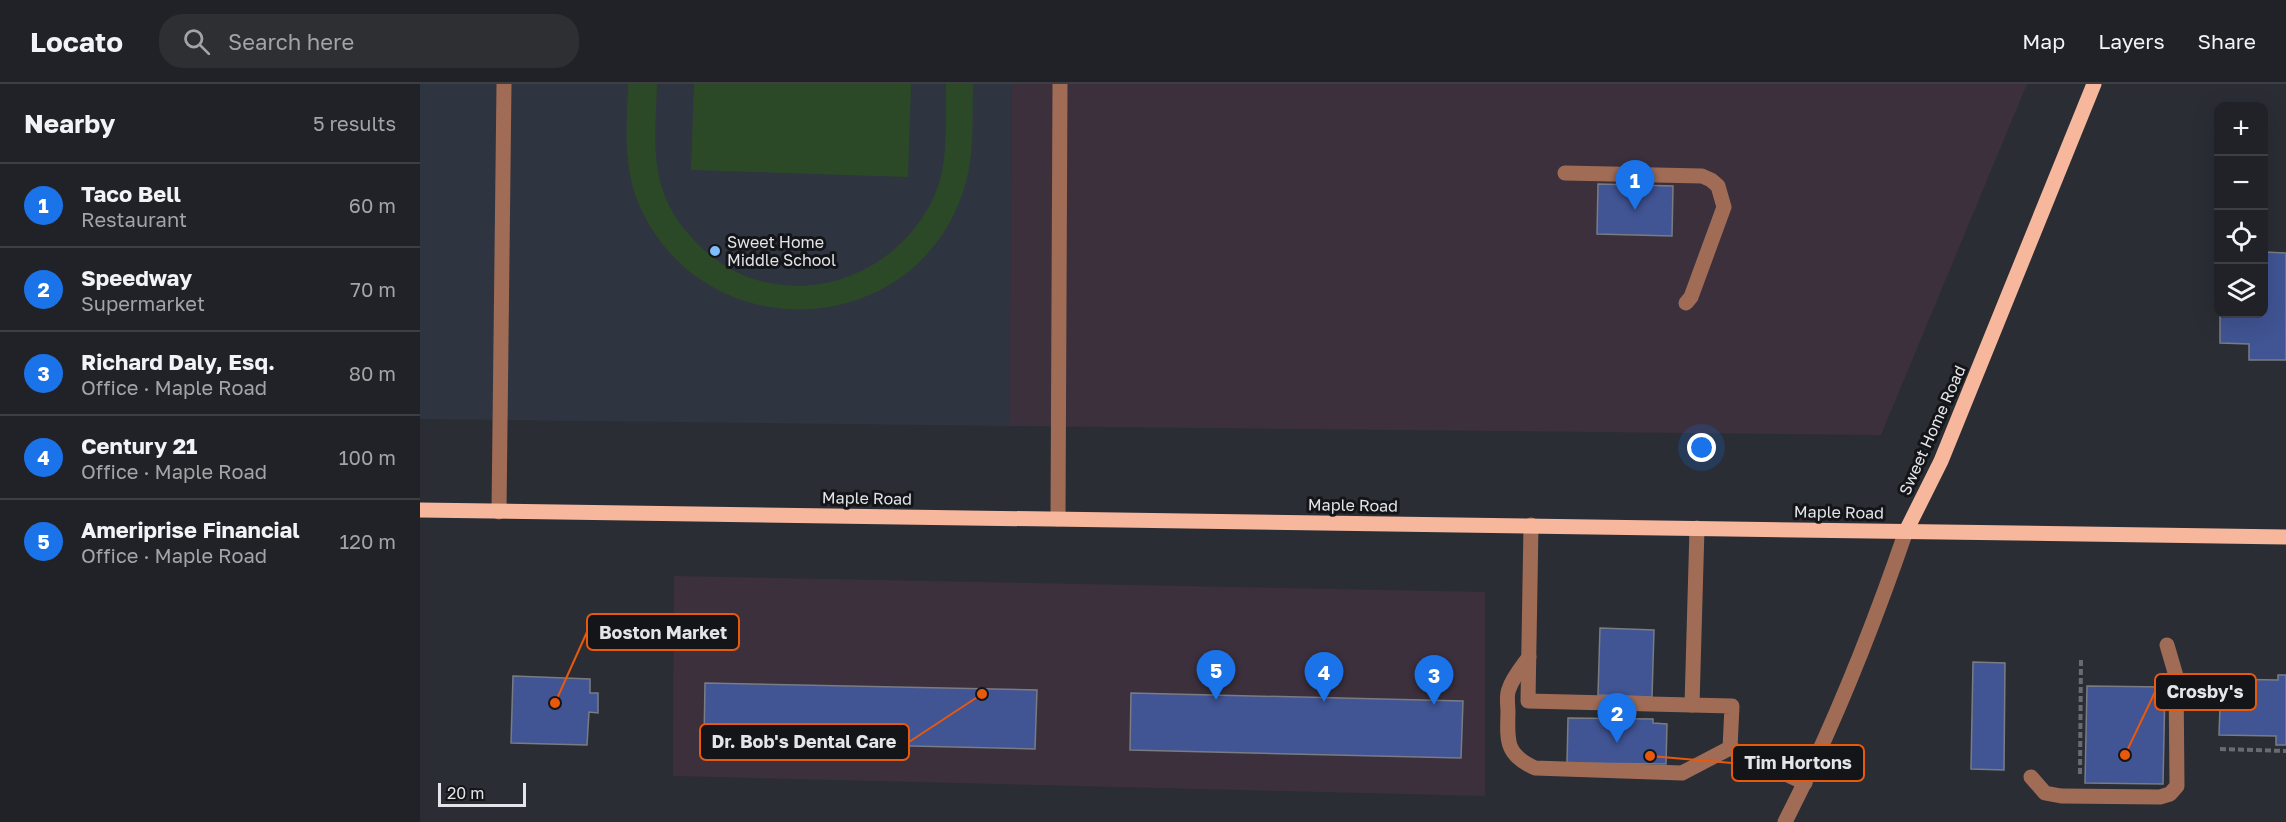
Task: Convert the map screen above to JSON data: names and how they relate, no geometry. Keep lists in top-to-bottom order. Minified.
{"streets":{"main road":["Sweet Home Road","Maple Road"]},"crossings":[["Sweet Home Road","Maple Road"]],"places":["Sweet Home Middle School","Dr. Bob's Dental Care","Boston Market","Crosby's","Tim Hortons"],"scale_bar":"20 m","page":{"header":"Locato","search":"Search here","nav":["Map","Layers","Share"],"heading":["Nearby","5 results"],"map_buttons":["+","−"],"pins":["1","5","4","3","2"],"list":[{"mark":"1","name":"Taco Bell","note":"Restaurant","value":"60 m"},{"mark":"2","name":"Speedway","note":"Supermarket","value":"70 m"},{"mark":"3","name":"Richard Daly, Esq.","note":"Office · Maple Road","value":"80 m"},{"mark":"4","name":"Century 21","note":"Office · Maple Road","value":"100 m"},{"mark":"5","name":"Ameriprise Financial","note":"Office · Maple Road","value":"120 m"}],"scale":"20 m"}}
